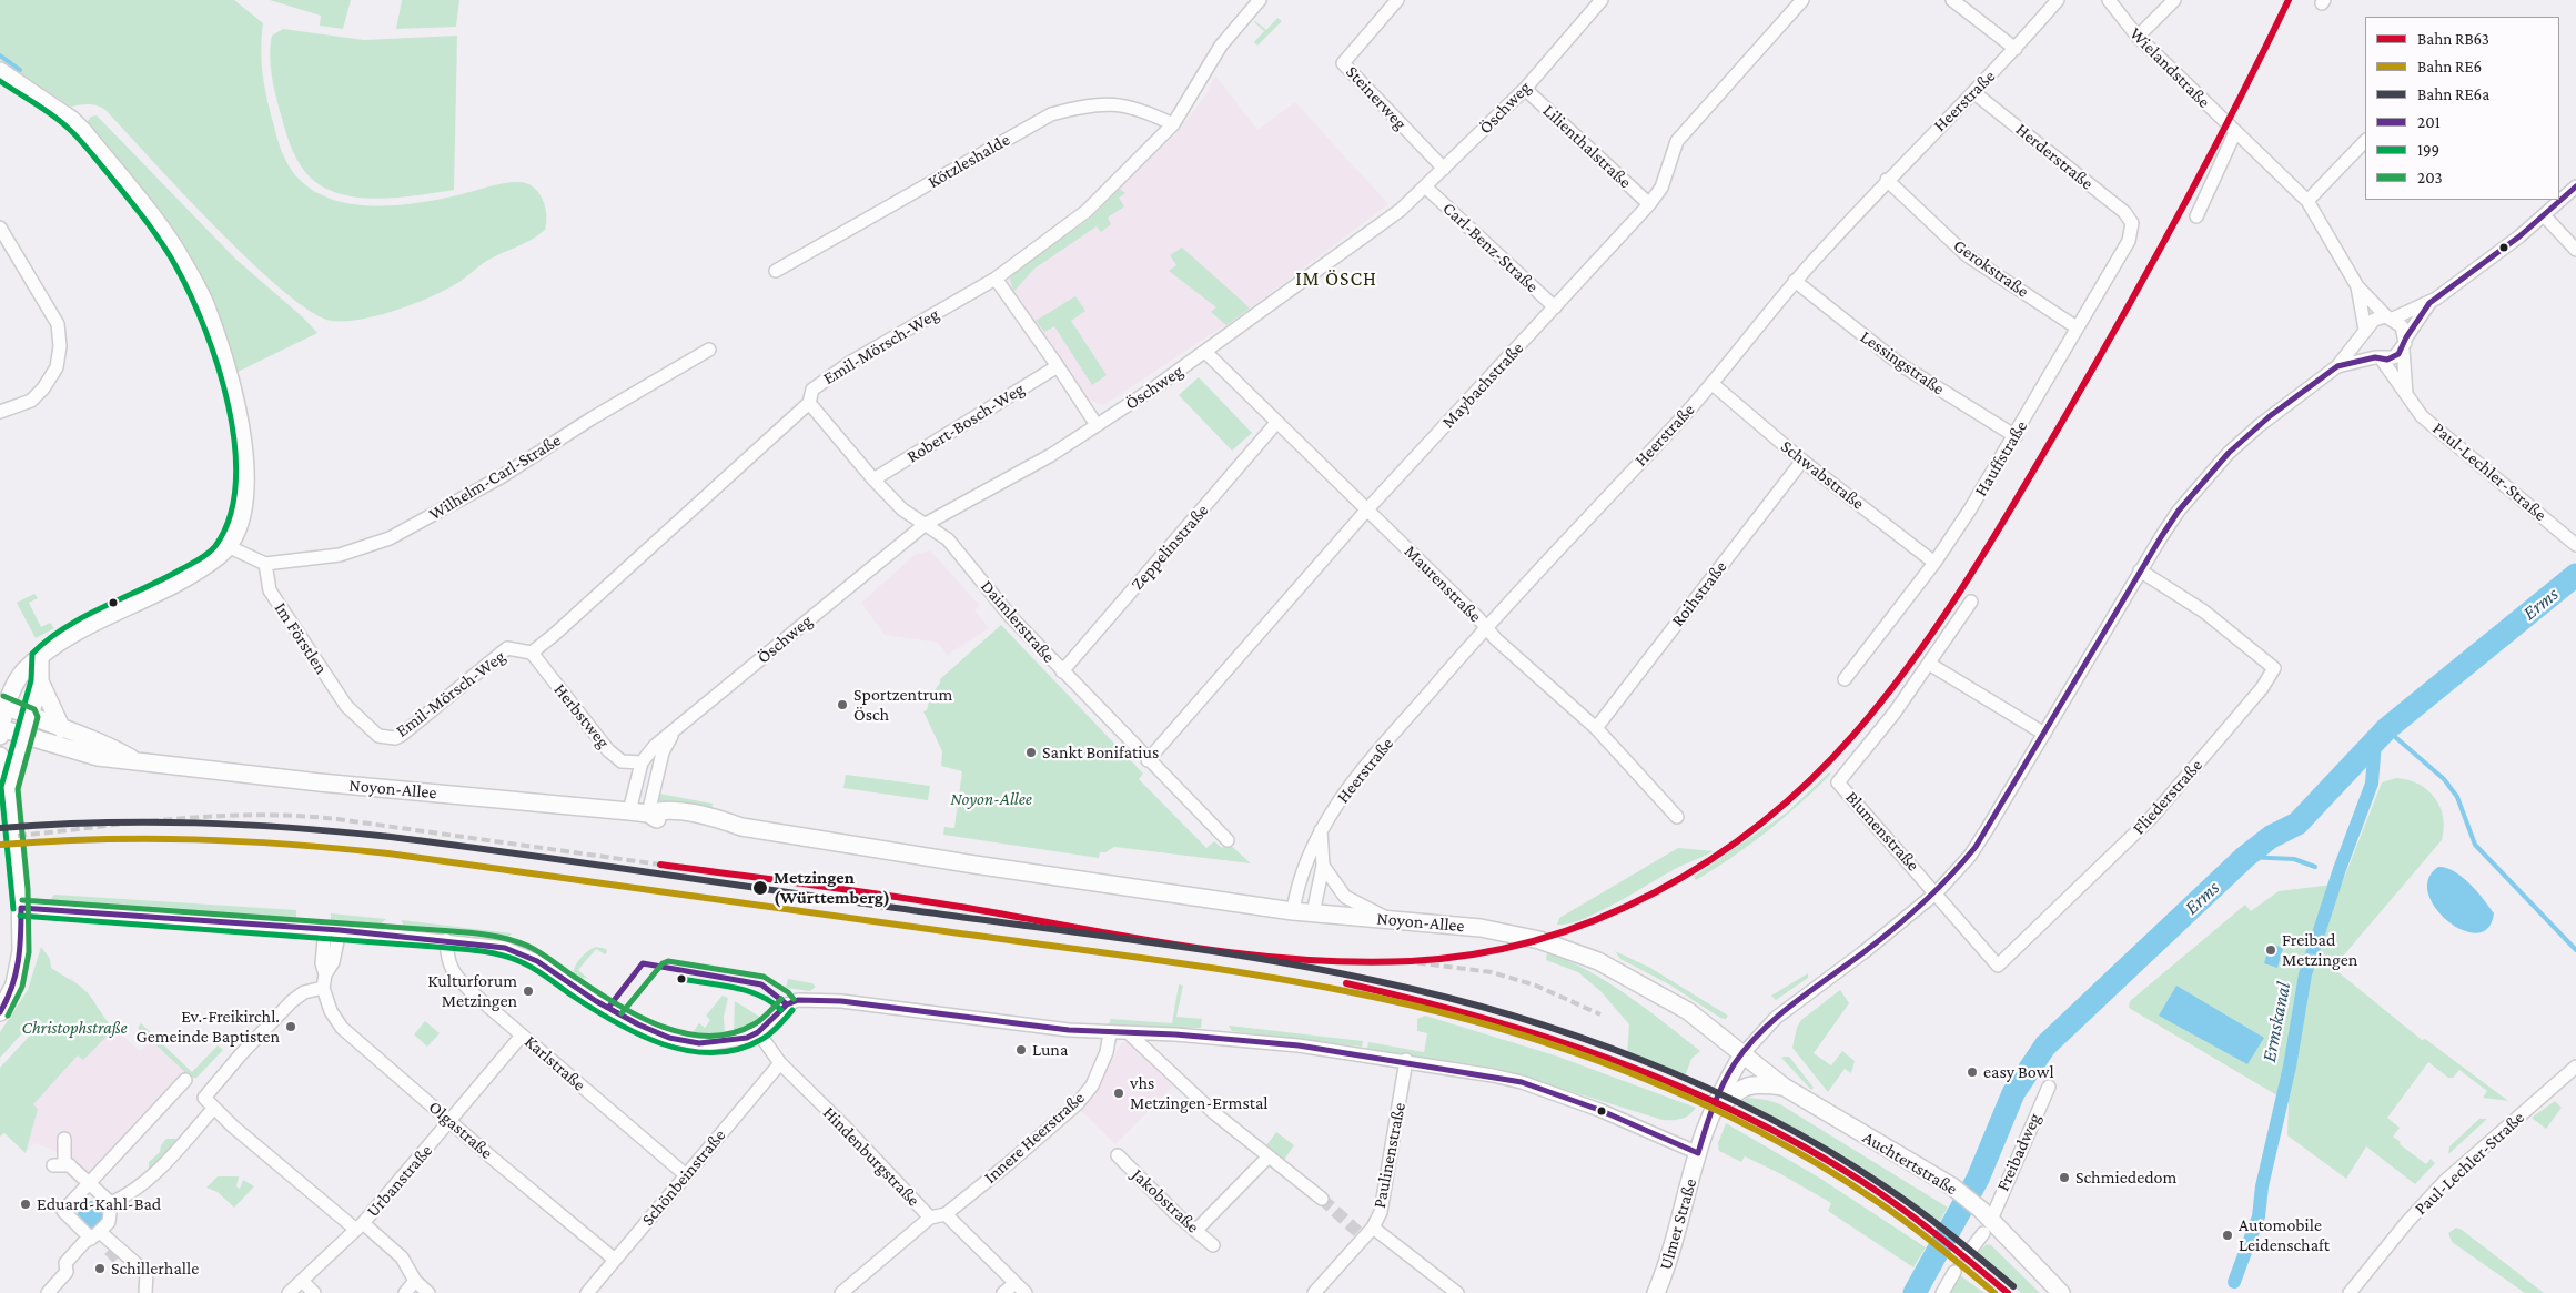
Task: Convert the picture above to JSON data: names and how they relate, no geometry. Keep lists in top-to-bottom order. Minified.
{"streets":{"main road":["Noyon-Allee","Auchtertstraße","Ulmer Straße"],"street":["Wielandstraße","Steinerweg","Heerstraße","Öschweg","Lilienthalstraße","Herderstraße","Kötzleshalde","Carl-Benz-Straße","Gerokstraße","Emil-Mörsch-Weg","Lessingstraße","Maybachstraße","Robert-Bosch-Weg","Hauffstraße","Paul-Lechler-Straße","Schwabstraße","Wilhelm-Carl-Straße","Zeppelinstraße","Maurenstraße","Roihstraße","Daimlerstraße","Im Förstlen","Herbstweg","Fliederstraße","Blumenstraße","Karlstraße","Olgastraße","Innere Heerstraße","Freibadweg","Paulinenstraße","Hindenburgstraße","Schönbeinstraße","Urbanstraße","Jakobstraße"]},"crossings":[["Wielandstraße","Paul-Lechler-Straße"],["Wielandstraße","Ulmer Straße"],["Steinerweg","Öschweg"],["Heerstraße","Herderstraße"],["Heerstraße","Gerokstraße"],["Heerstraße","Lessingstraße"],["Heerstraße","Schwabstraße"],["Heerstraße","Maurenstraße"],["Heerstraße","Noyon-Allee"],["Öschweg","Lilienthalstraße"],["Öschweg","Carl-Benz-Straße"],["Öschweg","Maurenstraße"],["Öschweg","Daimlerstraße"],["Öschweg","Herbstweg"],["Öschweg","Noyon-Allee"],["Lilienthalstraße","Maybachstraße"],["Herderstraße","Hauffstraße"],["Kötzleshalde","Emil-Mörsch-Weg"],["Carl-Benz-Straße","Maybachstraße"],["Gerokstraße","Hauffstraße"],["Emil-Mörsch-Weg","Daimlerstraße"],["Emil-Mörsch-Weg","Im Förstlen"],["Emil-Mörsch-Weg","Herbstweg"],["Lessingstraße","Hauffstraße"],["Maybachstraße","Maurenstraße"],["Maybachstraße","Daimlerstraße"],["Robert-Bosch-Weg","Daimlerstraße"],["Hauffstraße","Schwabstraße"],["Paul-Lechler-Straße","Ulmer Straße"],["Schwabstraße","Roihstraße"],["Wilhelm-Carl-Straße","Im Förstlen"],["Zeppelinstraße","Maurenstraße"],["Zeppelinstraße","Daimlerstraße"],["Maurenstraße","Roihstraße"],["Noyon-Allee","Auchtertstraße"],["Noyon-Allee","Ulmer Straße"],["Fliederstraße","Blumenstraße"],["Fliederstraße","Ulmer Straße"],["Blumenstraße","Ulmer Straße"],["Karlstraße","Schönbeinstraße"],["Karlstraße","Urbanstraße"],["Olgastraße","Schönbeinstraße"],["Olgastraße","Urbanstraße"],["Innere Heerstraße","Hindenburgstraße"],["Freibadweg","Auchtertstraße"],["Hindenburgstraße","Schönbeinstraße"],["Auchtertstraße","Ulmer Straße"]],"districts":["IM ÖSCH"],"water":["Erms","Ermskanal"],"parks":["Noyon-Allee","Christophstraße"],"places":["Sportzentrum Ösch","Sankt Bonifatius","Metzingen (Württemberg)","Freibad Metzingen","Kulturforum Metzingen","Ev.-Freikirchl. Gemeinde Baptisten","Luna","easy Bowl","vhs Metzingen-Ermstal","Schmiededom","Eduard-Kahl-Bad","Automobile Leidenschaft","Schillerhalle"],"lines":["rail line RB63","transit line 199","transit line 201","transit line 203","rail line RE6a","rail line RE6"],"legend":["Bahn RB63","Bahn RE6","Bahn RE6a","201","199","203"]}
